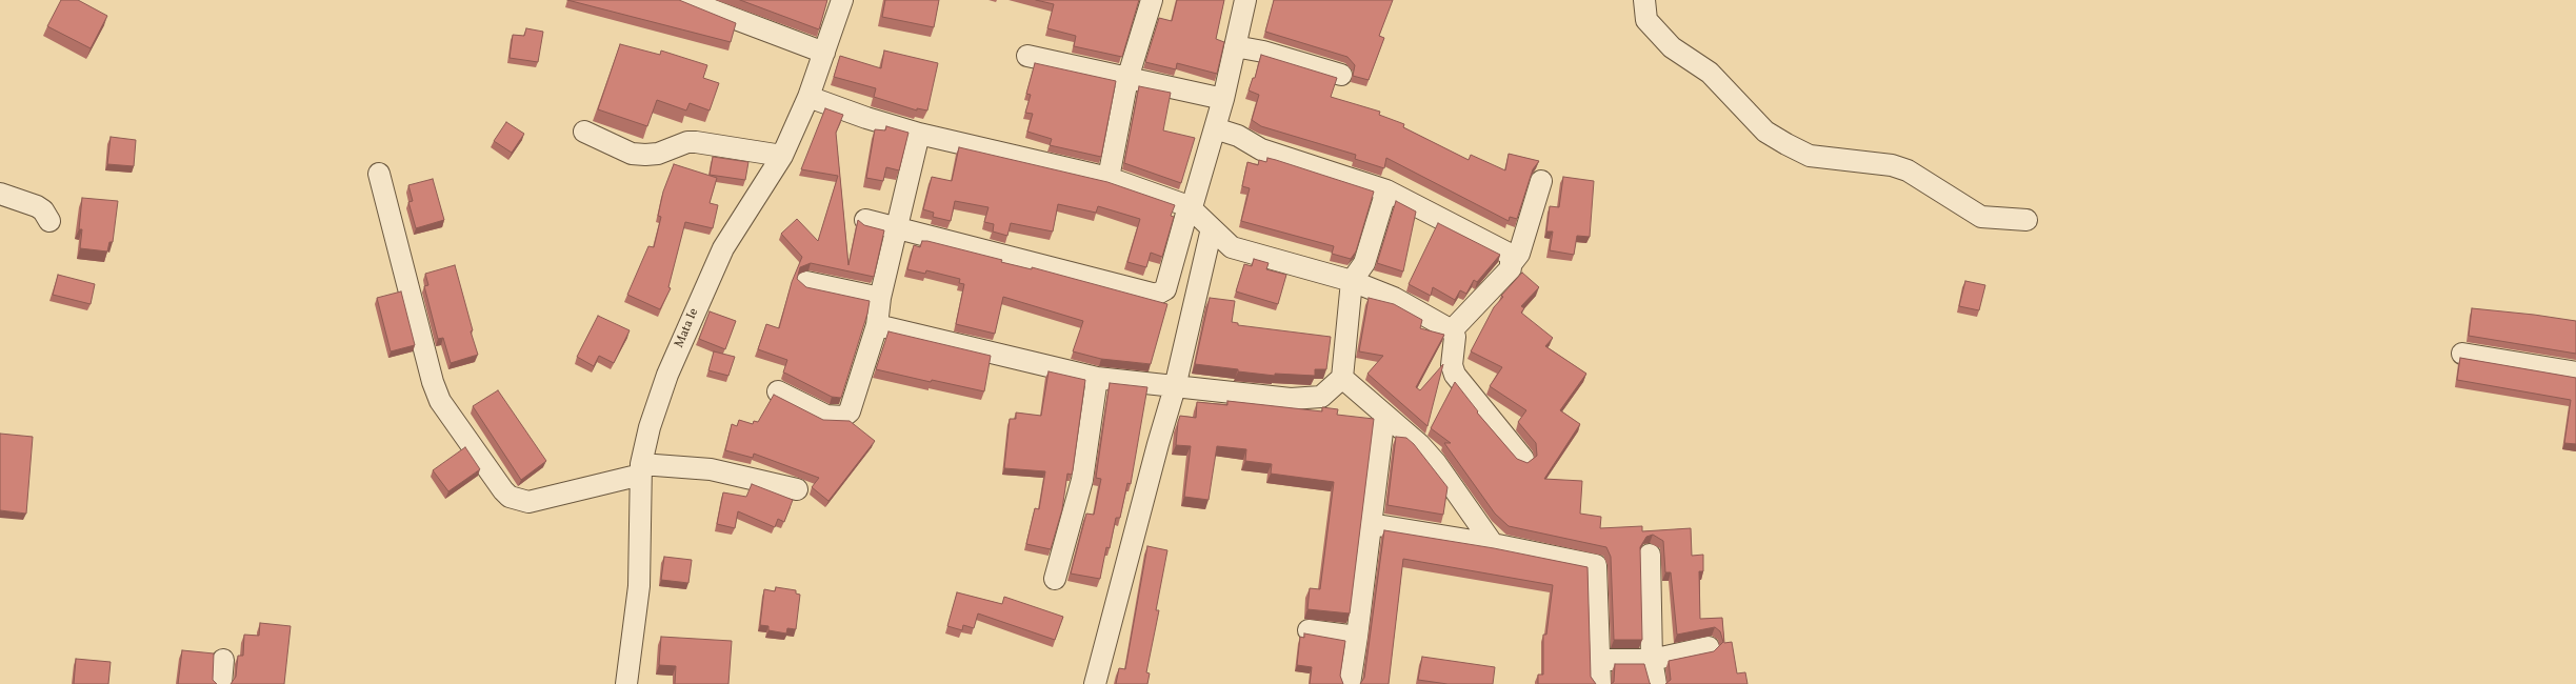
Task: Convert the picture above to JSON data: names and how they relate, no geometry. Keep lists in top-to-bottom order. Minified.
{"streets":{"street":["Mata Ie"]}}
